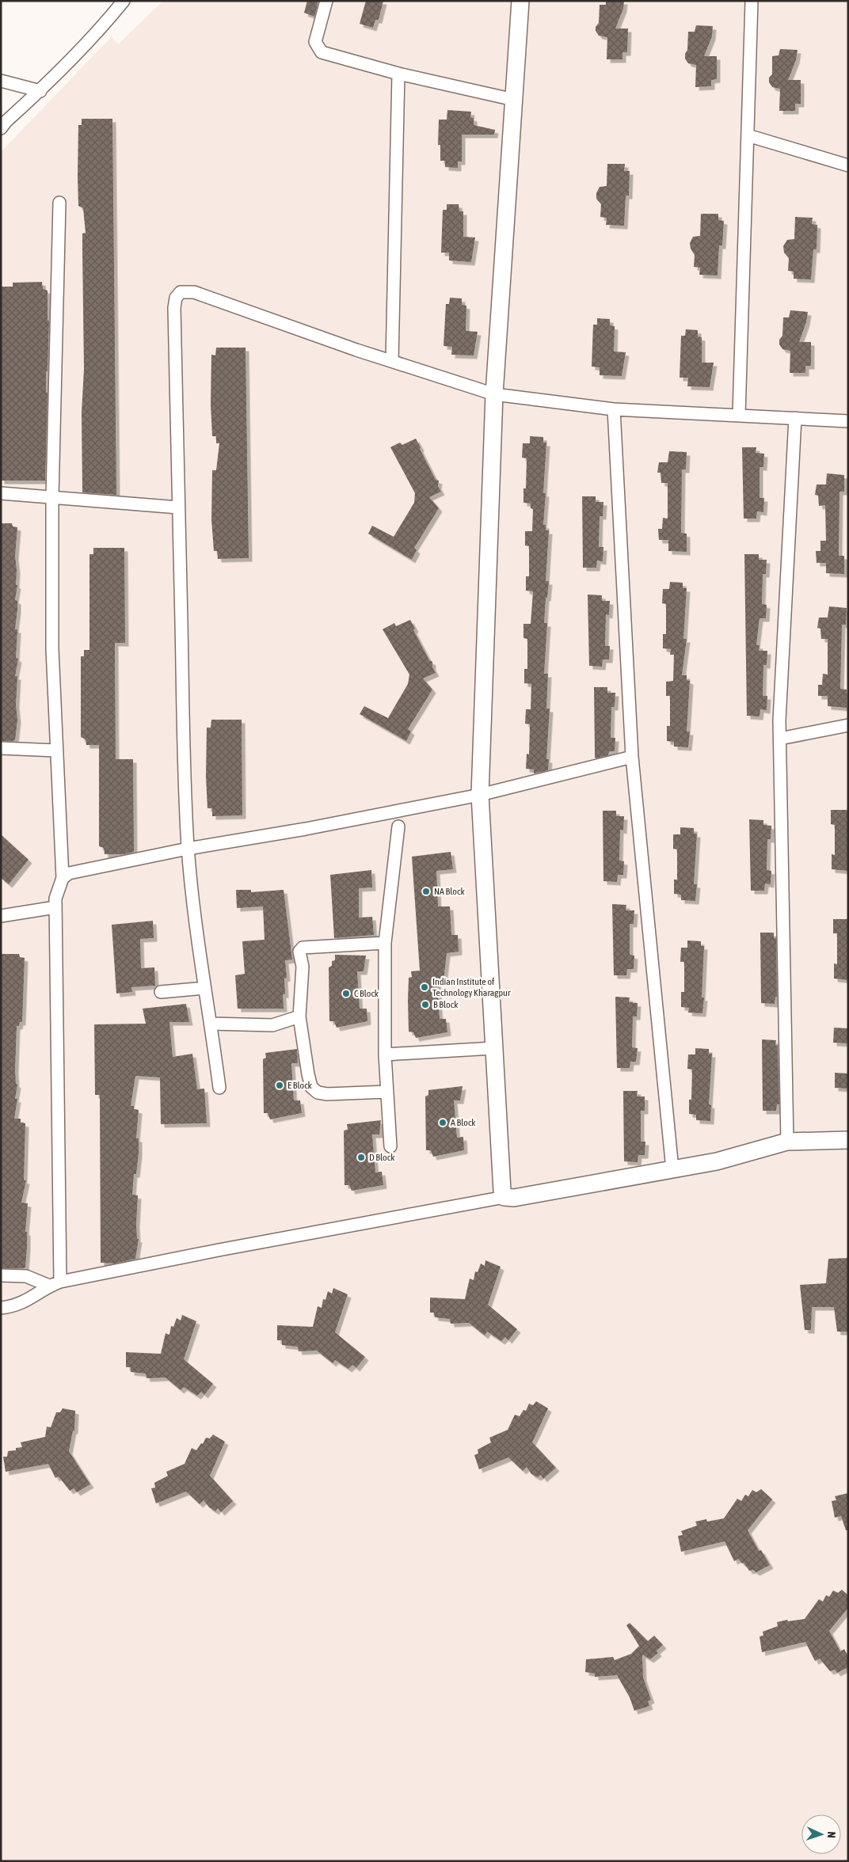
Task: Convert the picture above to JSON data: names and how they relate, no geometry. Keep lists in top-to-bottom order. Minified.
{"places":["NA Block","Indian Institute of Technology Kharagpur","C Block","B Block","E Block","A Block","D Block"],"north":"right"}
